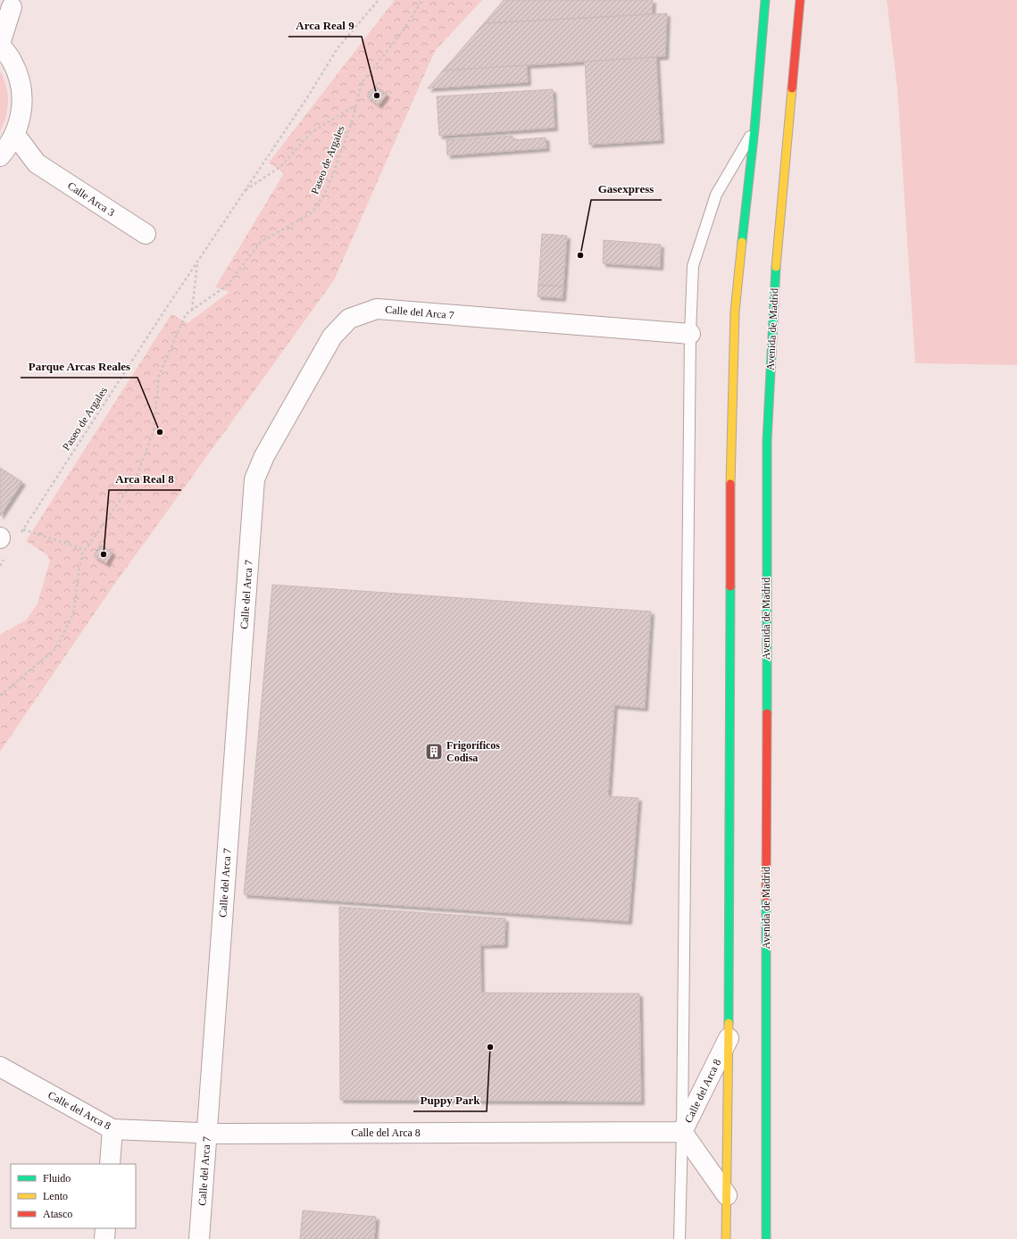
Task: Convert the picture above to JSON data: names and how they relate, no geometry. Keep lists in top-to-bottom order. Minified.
{"streets":{"main road":["Avenida de Madrid"],"street":["Calle Arca 3","Calle del Arca 7","Calle del Arca 8"],"path":["Paseo de Argales"]},"crossings":[["Calle del Arca 7","Calle del Arca 8"]],"places":{"other":["Arca Real 9","Gasexpress","Parque Arcas Reales","Arca Real 8","Puppy Park"],"building":["Frigoríficos Codisa"]},"legend":["Fluido","Lento","Atasco"]}
